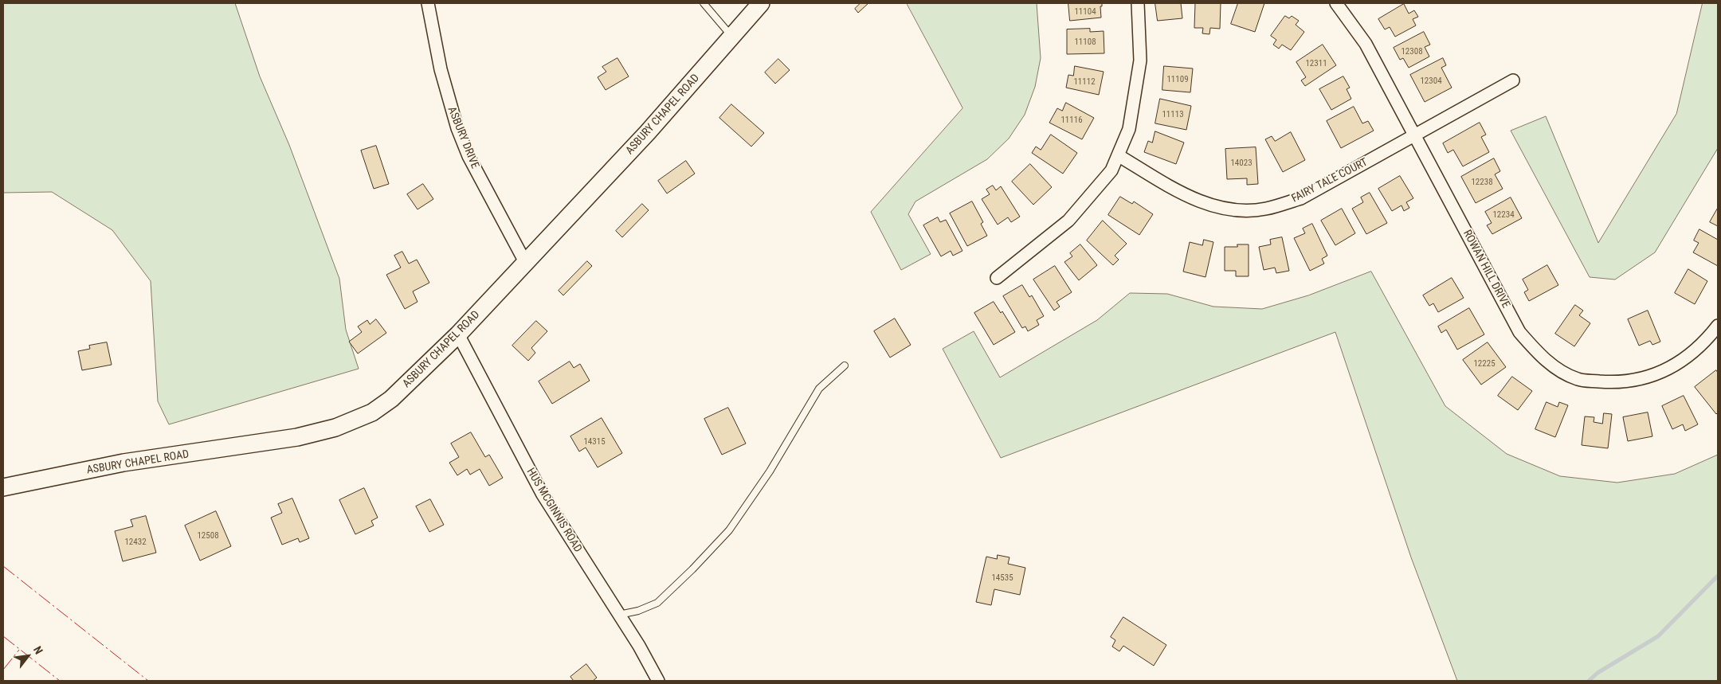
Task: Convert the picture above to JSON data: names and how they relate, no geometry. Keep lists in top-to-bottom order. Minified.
{"streets":{"main road":["ASBURY CHAPEL ROAD"],"street":["ASBURY DRIVE","FAIRY TALE COURT","ROWAN HILL DRIVE","HUS MCGINNIS ROAD"]},"crossings":[["ASBURY CHAPEL ROAD","ASBURY DRIVE"],["ASBURY CHAPEL ROAD","HUS MCGINNIS ROAD"],["FAIRY TALE COURT","ROWAN HILL DRIVE"]],"house_numbers":["11104","11108","12308","12311","11109","12304","11112","11113","11116","14023","12238","12234","12225","14315","12508","12432","14535"],"north":"top right"}
